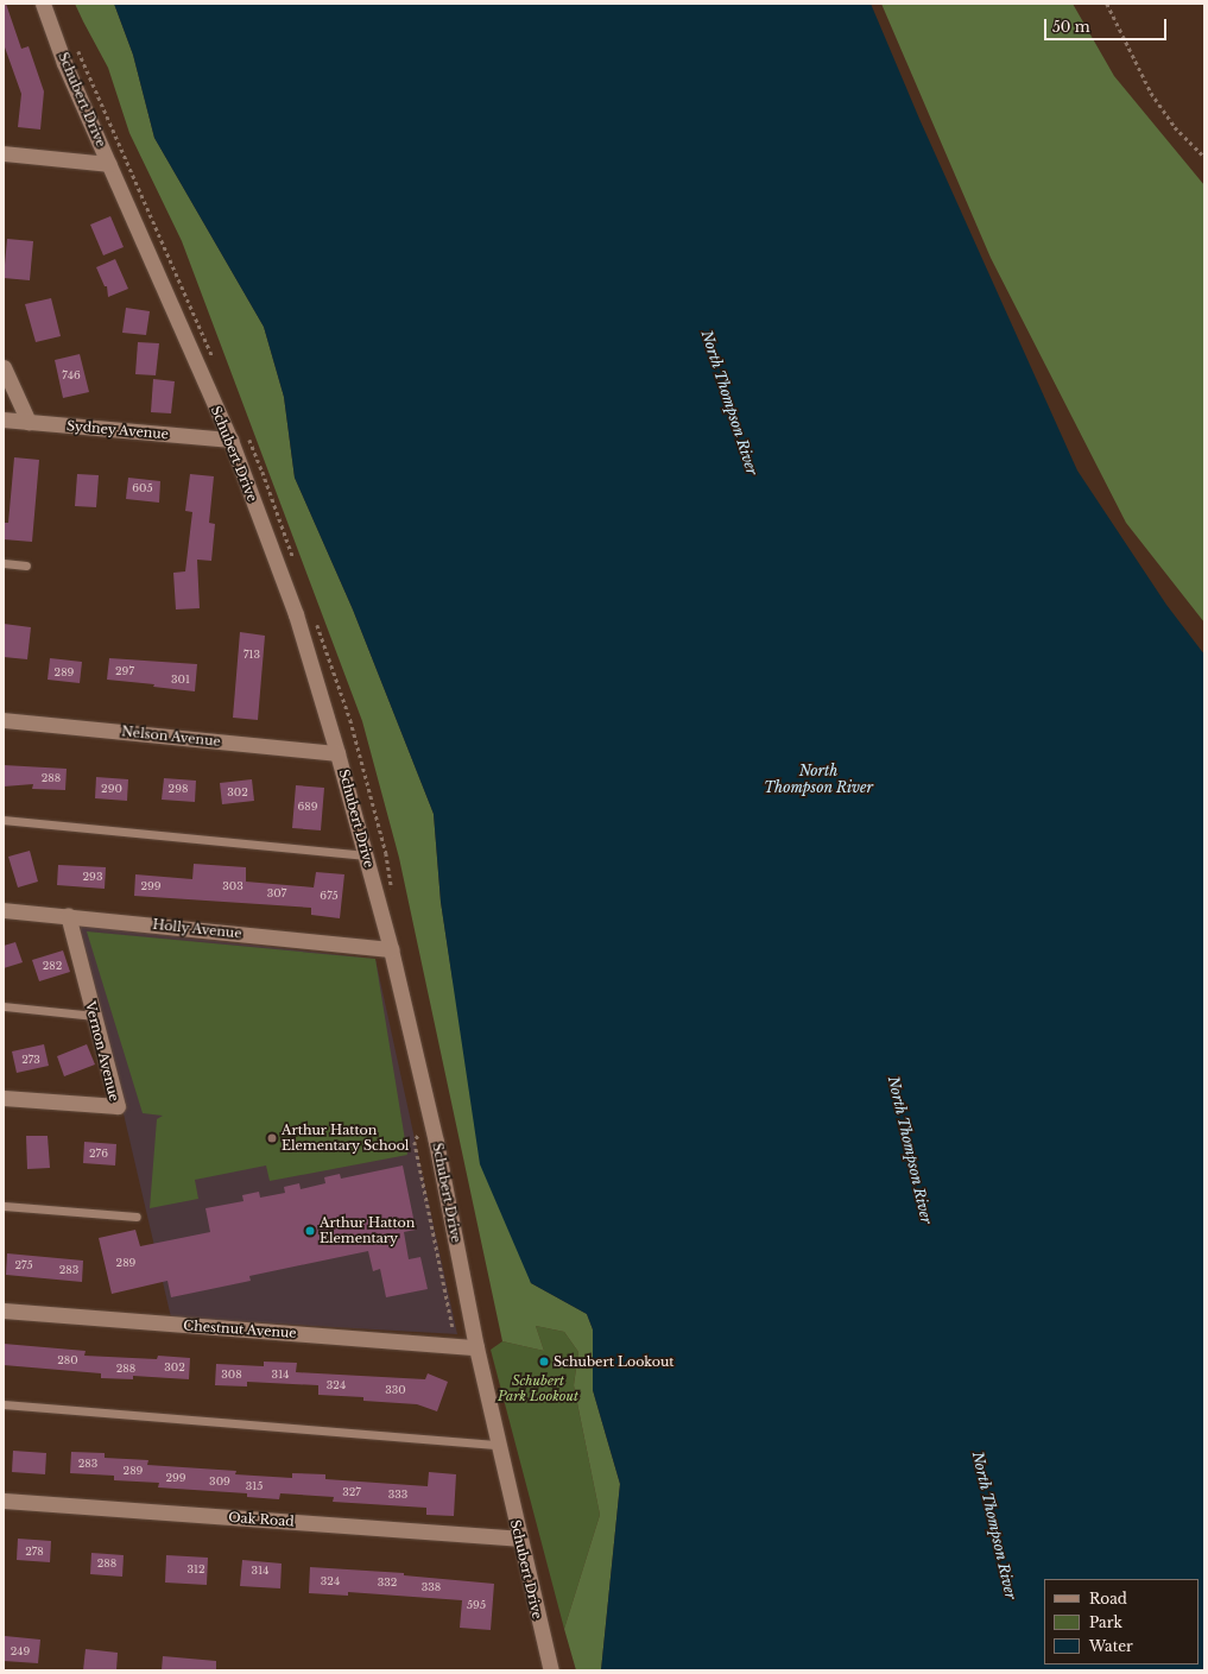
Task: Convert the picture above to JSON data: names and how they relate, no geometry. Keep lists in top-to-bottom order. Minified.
{"streets":{"street":["Schubert Drive","Sydney Avenue","Nelson Avenue","Holly Avenue","Vernon Avenue","Chestnut Avenue","Oak Road"]},"crossings":[["Schubert Drive","Sydney Avenue"],["Schubert Drive","Nelson Avenue"],["Schubert Drive","Holly Avenue"],["Schubert Drive","Chestnut Avenue"],["Schubert Drive","Oak Road"],["Holly Avenue","Vernon Avenue"]],"water":["North Thompson River"],"parks":["Schubert Park Lookout"],"places":["Arthur Hatton Elementary School","Arthur Hatton Elementary","Schubert Lookout"],"house_numbers":["746","605","713","297","289","301","288","290","298","302","689","293","299","303","307","675","282","273","276","289","275","283","280","302","288","308","314","324","330","283","289","299","309","315","327","333","278","288","312","314","324","332","338","595","249"],"legend":["Road","Park","Water"],"scale_bar":"50 m"}
